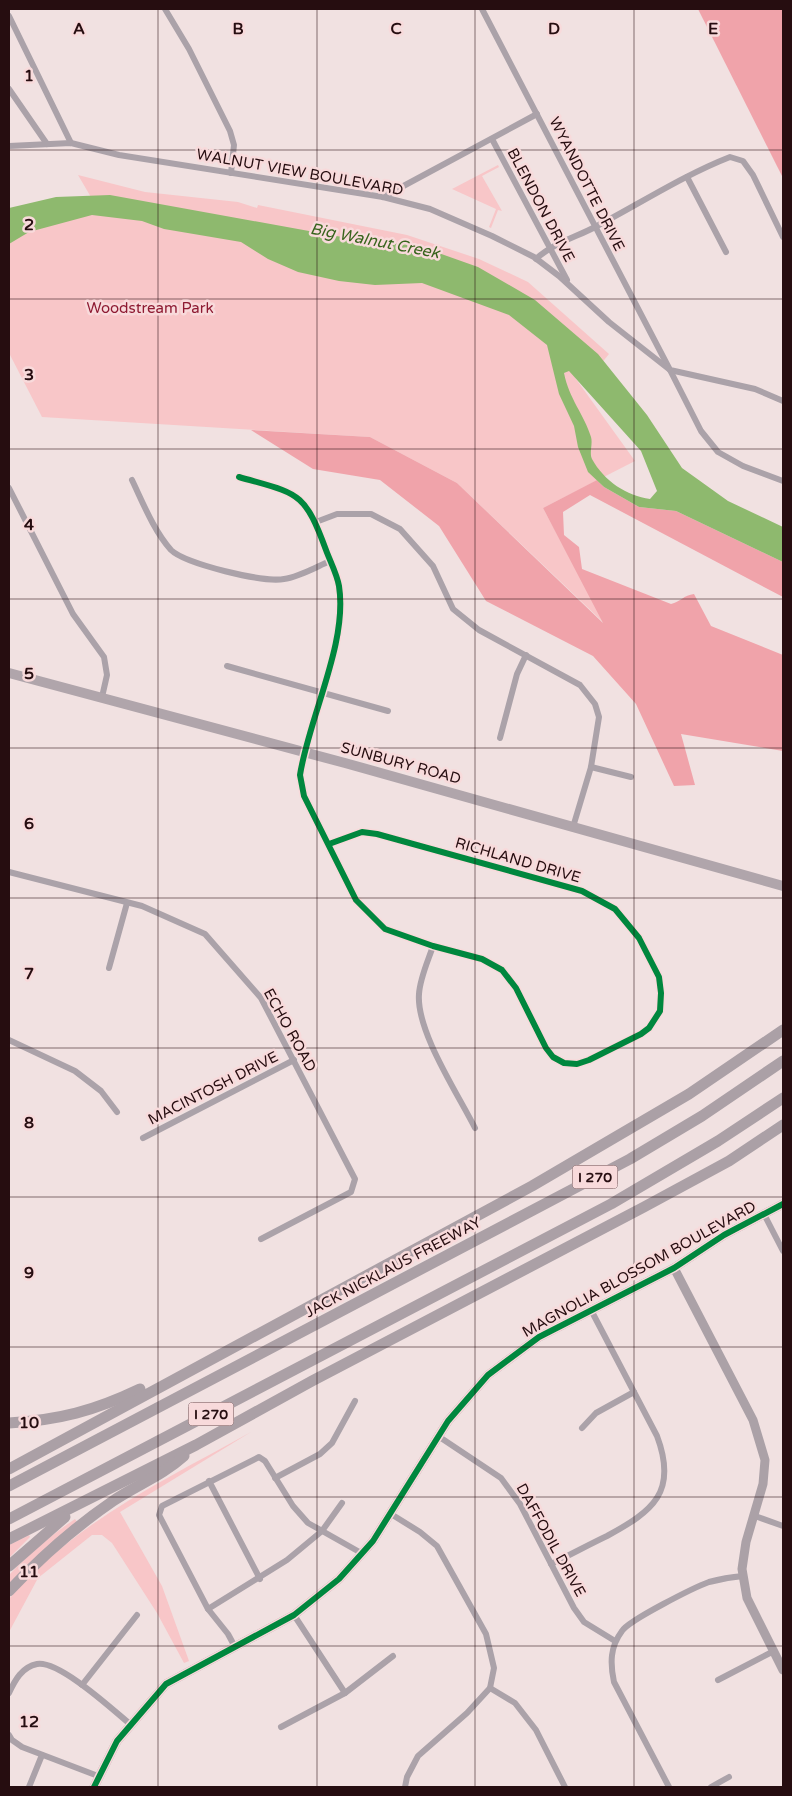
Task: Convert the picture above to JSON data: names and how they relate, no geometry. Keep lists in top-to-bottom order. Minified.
{"streets":{"highway":["I 270","JACK NICKLAUS FREEWAY"],"main road":["SUNBURY ROAD"],"street":["WALNUT VIEW BOULEVARD","WYANDOTTE DRIVE","BLENDON DRIVE","RICHLAND DRIVE","ECHO ROAD","MACINTOSH DRIVE","MAGNOLIA BLOSSOM BOULEVARD","DAFFODIL DRIVE"]},"crossings":[["WALNUT VIEW BOULEVARD","WYANDOTTE DRIVE"],["WALNUT VIEW BOULEVARD","BLENDON DRIVE"],["ECHO ROAD","MACINTOSH DRIVE"],["MAGNOLIA BLOSSOM BOULEVARD","DAFFODIL DRIVE"]],"water":["Big Walnut Creek"],"parks":["Woodstream Park"],"grid":{"columns":["A","B","C","D","E"],"rows":["1","2","3","4","5","6","7","8","9","10","11","12"]}}
